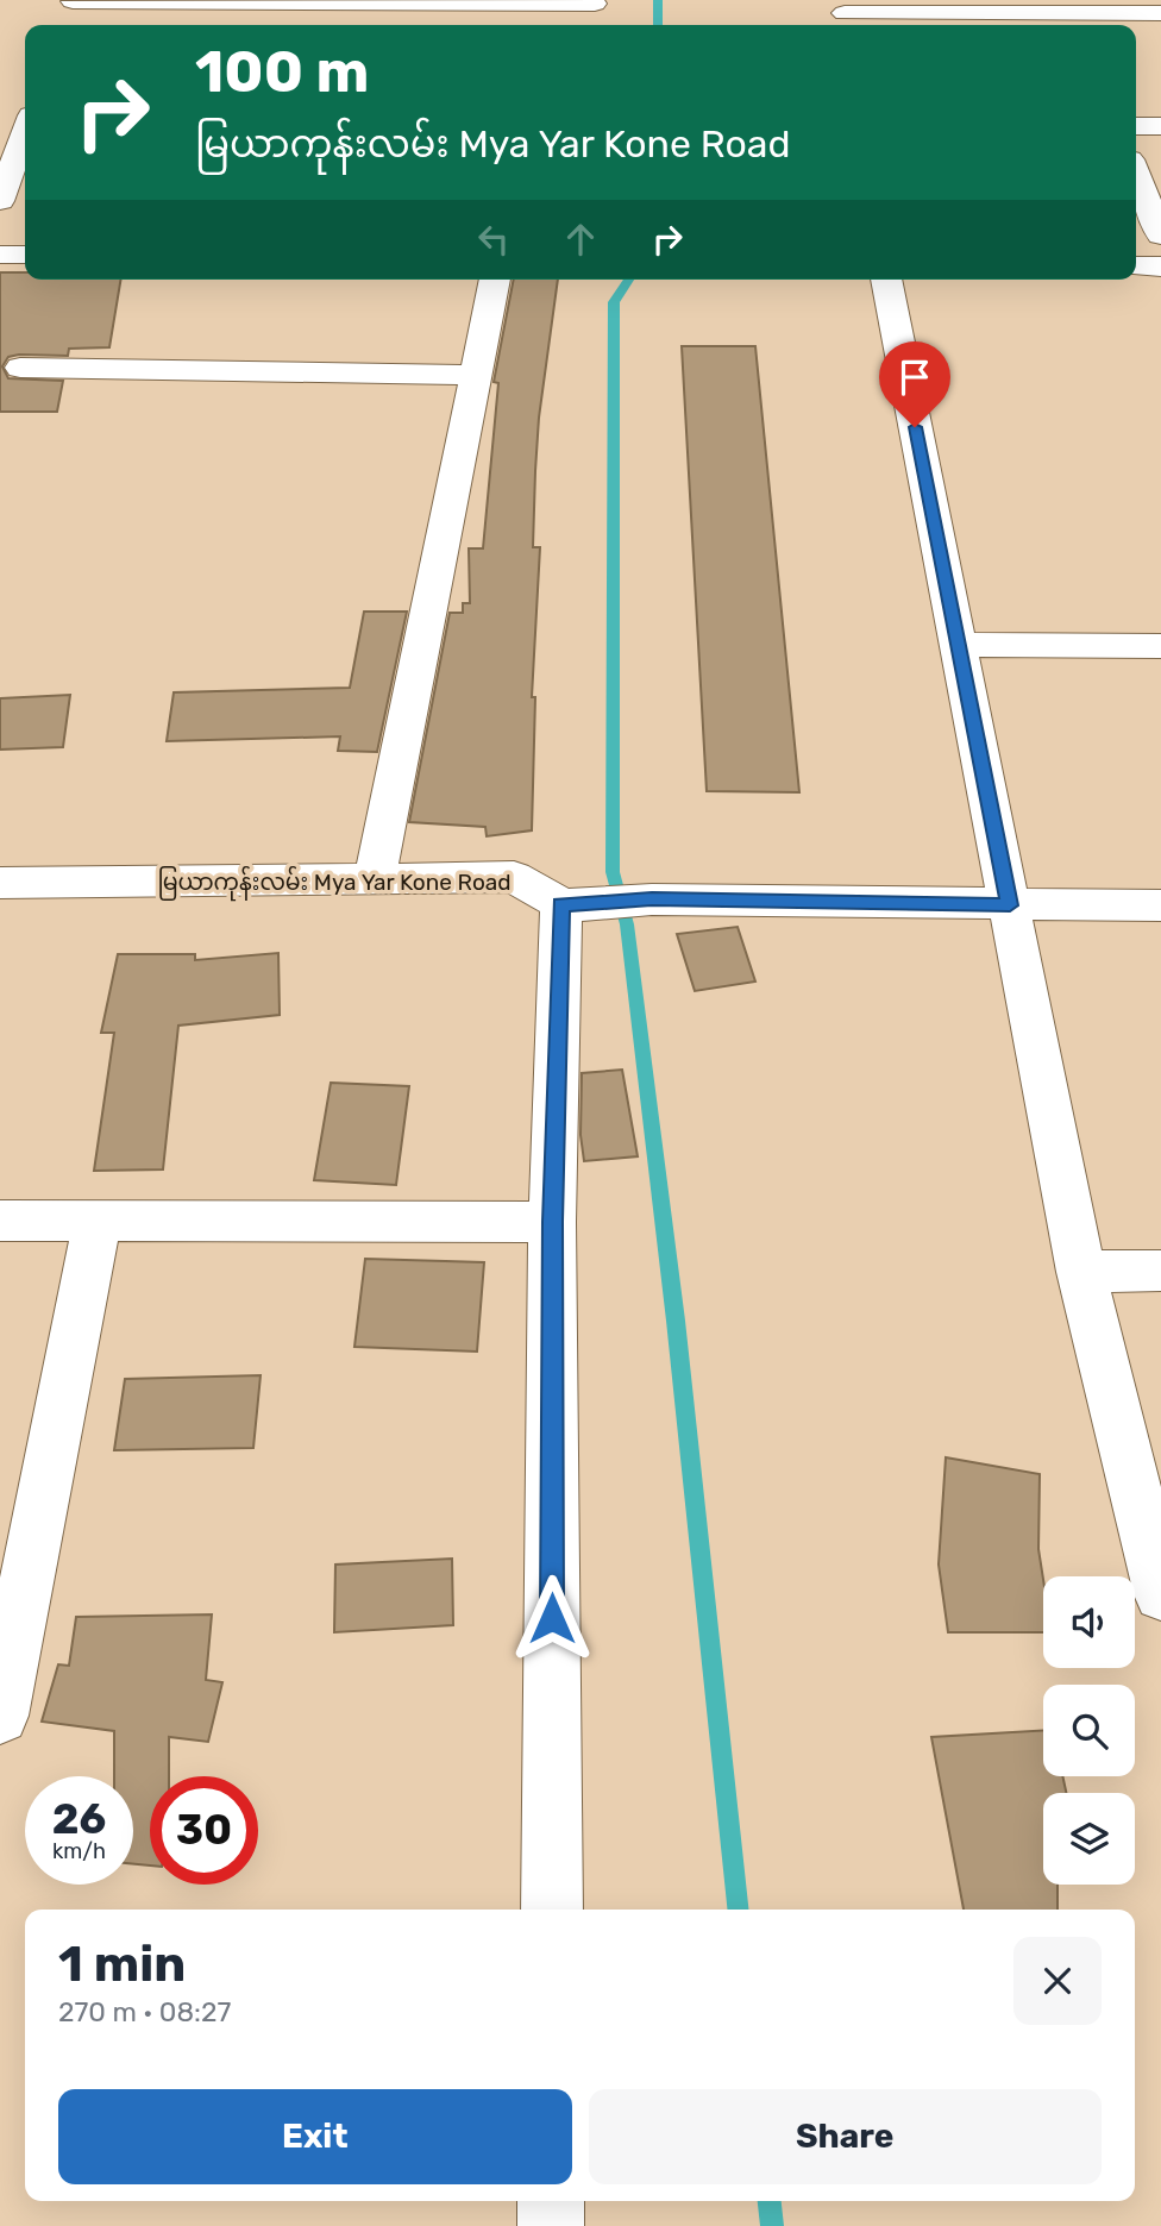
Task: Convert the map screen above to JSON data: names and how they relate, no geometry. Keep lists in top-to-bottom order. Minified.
{"streets":{"street":["မြယာကုန်းလမ်း Mya Yar Kone Road"]},"page":{"turn":["100 m","မြယာကုန်းလမ်း Mya Yar Kone Road"],"speed":"26 km/h","limit":"30","heading":["1 min","270 m · 08:27"],"buttons":["Exit","Share"]}}
